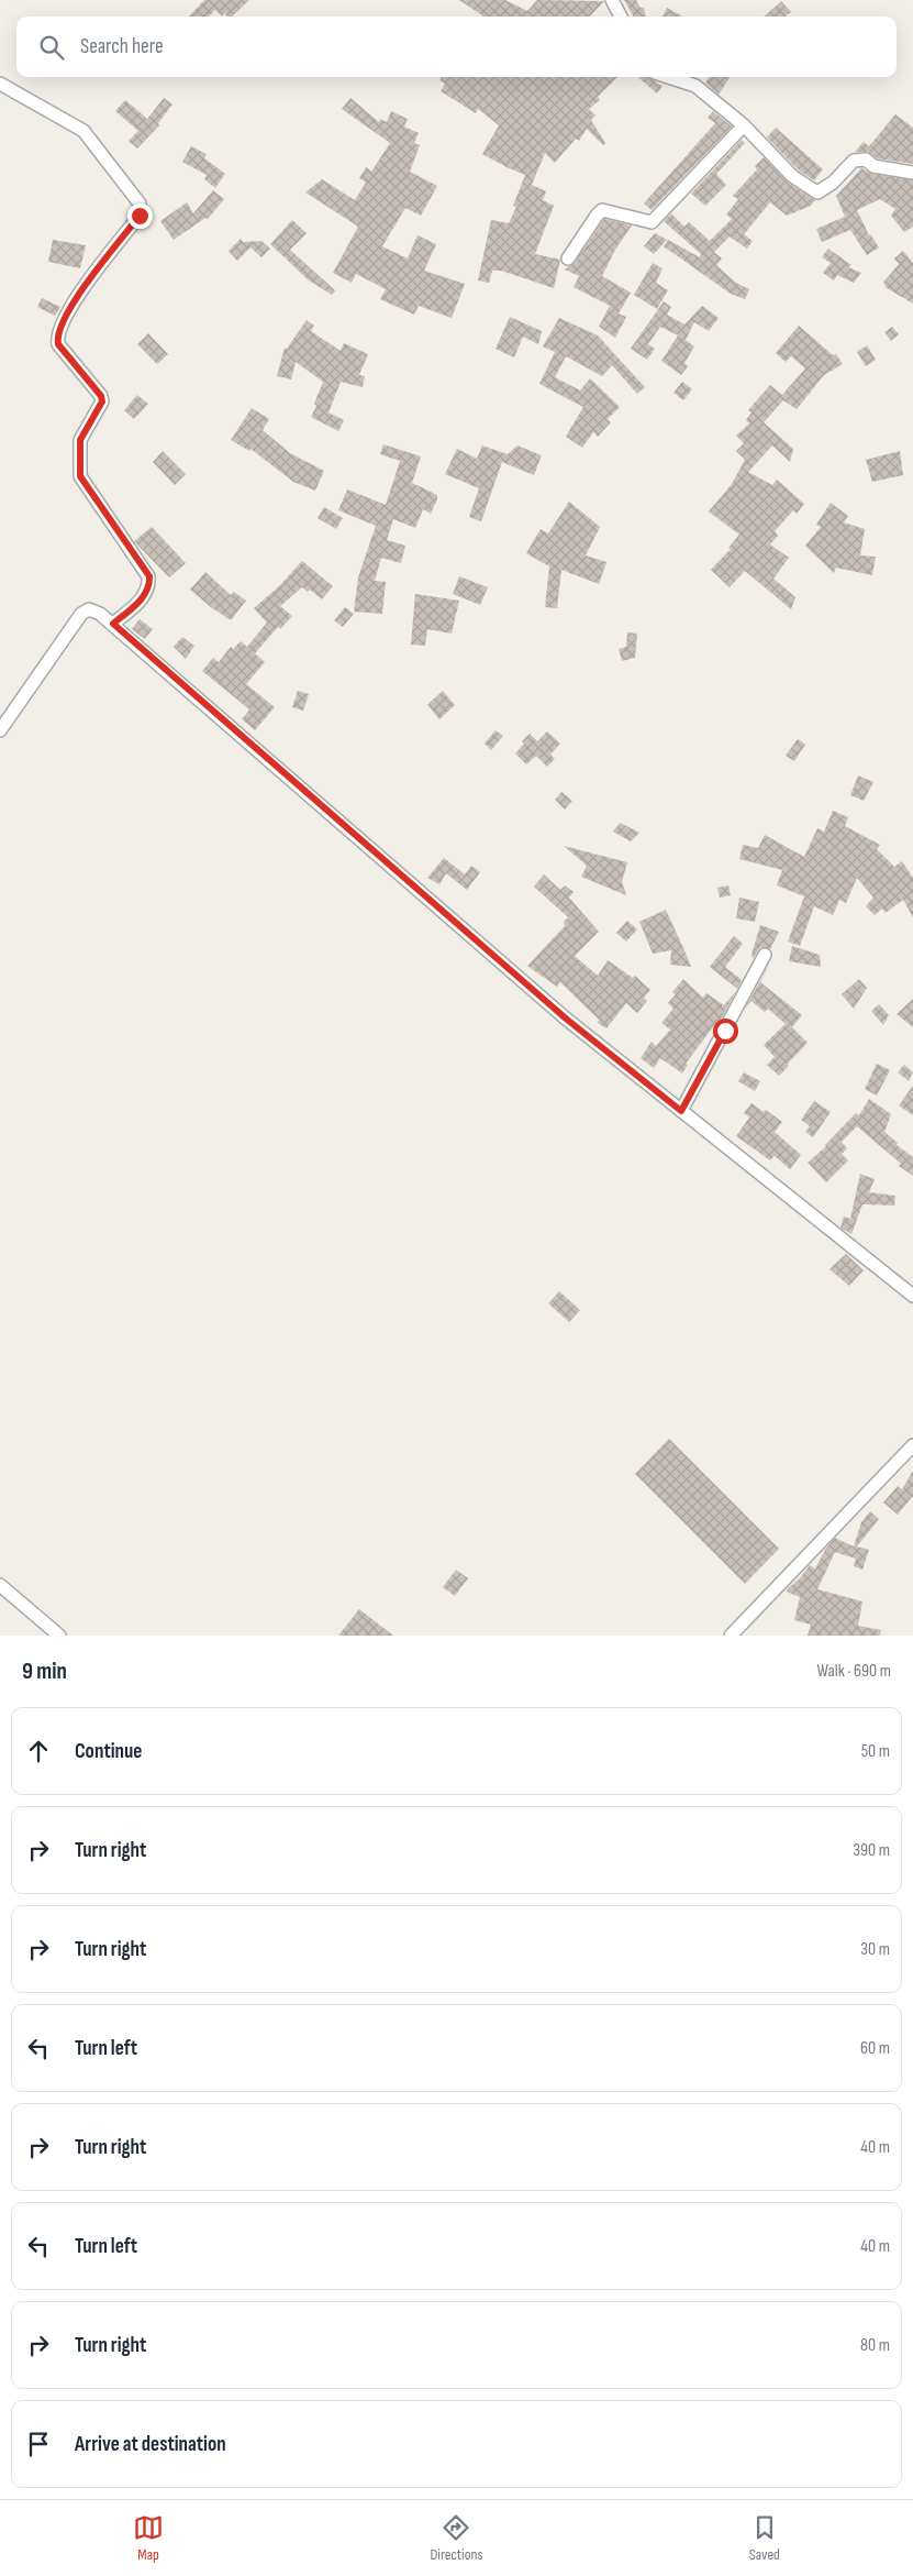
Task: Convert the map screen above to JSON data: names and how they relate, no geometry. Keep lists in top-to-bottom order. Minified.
{"page":{"search":"Search here","heading":["9 min","Walk · 690 m"],"list":[["Continue","50 m"],["Turn right","390 m"],["Turn right","30 m"],["Turn left","60 m"],["Turn right","40 m"],["Turn left","40 m"],["Turn right","80 m"],"Arrive at destination"],"nav":["Map","Directions","Saved"]}}
